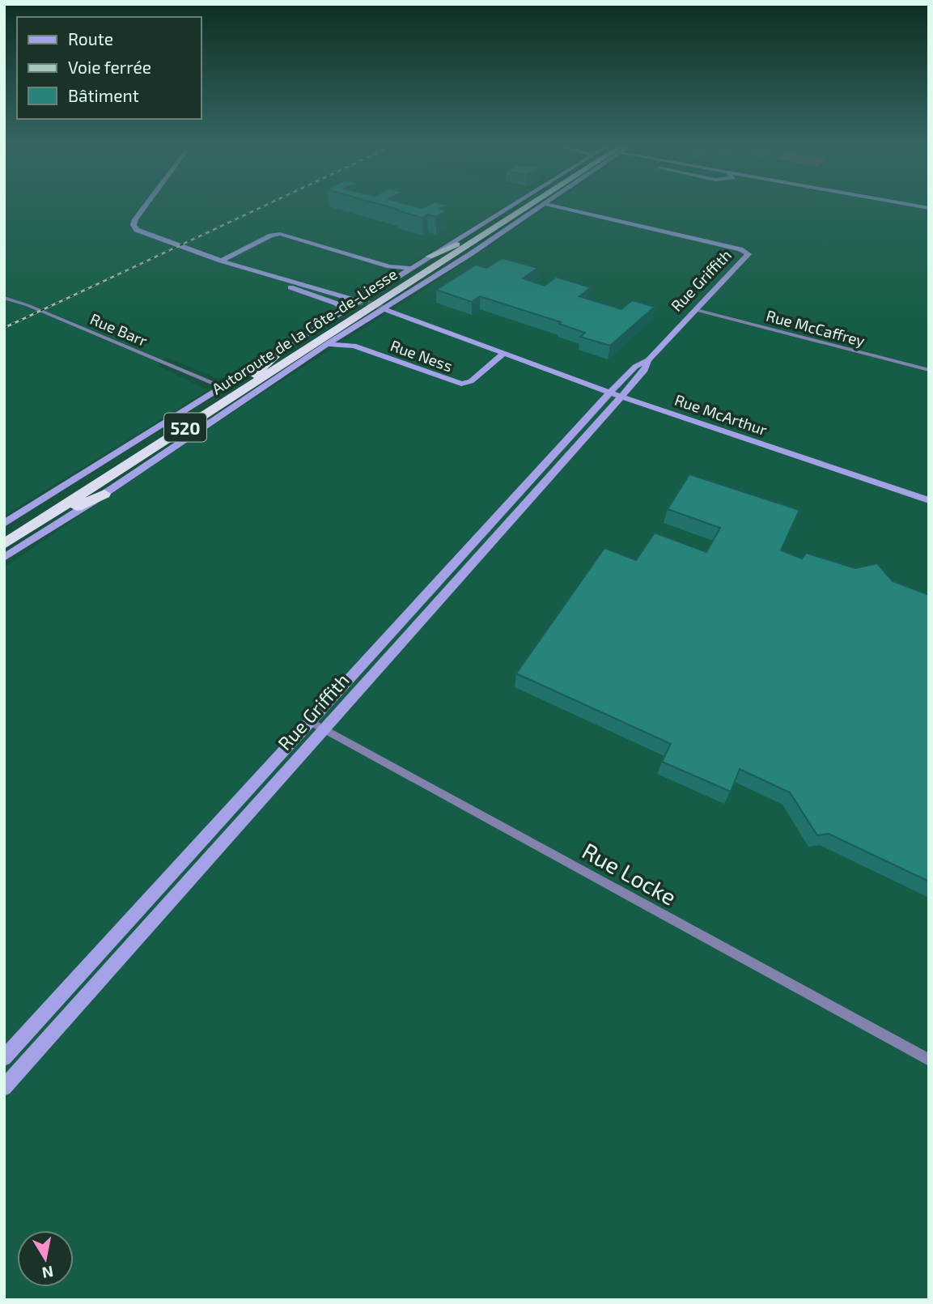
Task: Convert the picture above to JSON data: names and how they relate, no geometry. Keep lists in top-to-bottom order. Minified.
{"streets":{"highway":["Autoroute de la Côte-de-Liesse","520"],"street":["Rue Griffith","Rue McCaffrey","Rue Barr","Rue Ness","Rue McArthur","Rue Locke"]},"crossings":[["Rue Griffith","Rue McCaffrey"],["Rue Griffith","Rue McArthur"],["Rue Griffith","Rue Locke"],["Autoroute de la Côte-de-Liesse","Rue McArthur"],["Rue Ness","Rue McArthur"]],"legend":["Route","Voie ferrée","Bâtiment"],"north":"bottom"}
